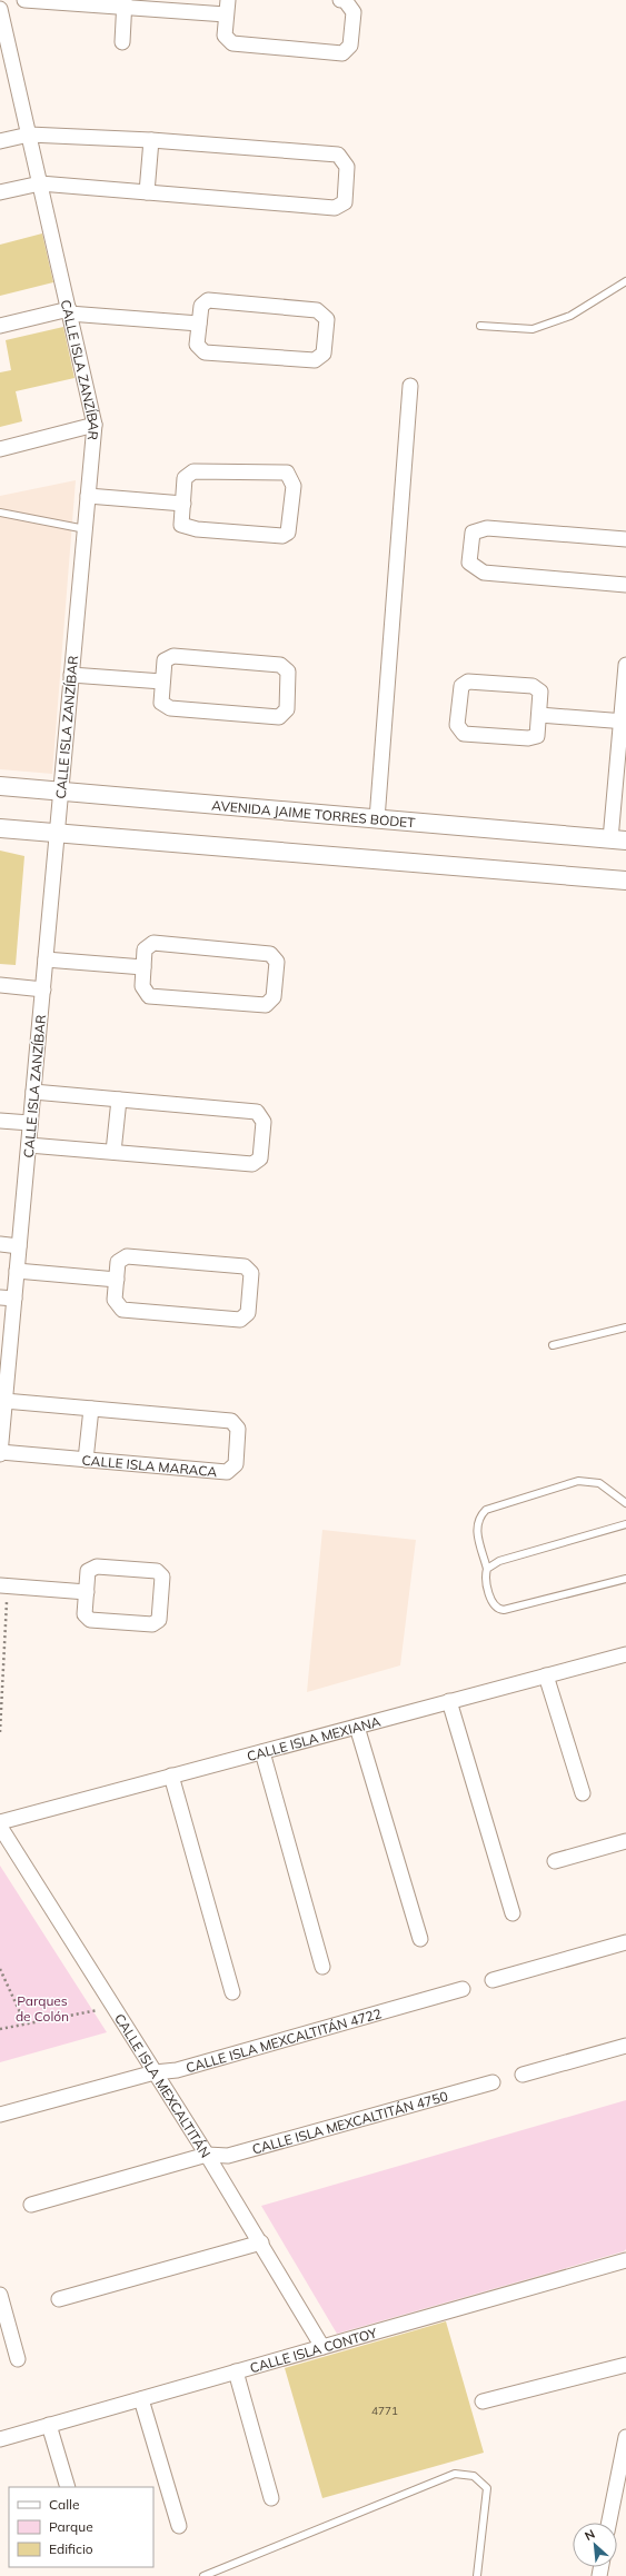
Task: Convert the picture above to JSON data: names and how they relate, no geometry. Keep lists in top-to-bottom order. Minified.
{"streets":{"street":["CALLE ISLA ZANZÍBAR","AVENIDA JAIME TORRES BODET","CALLE ISLA MARACA","CALLE ISLA MEXIANA","CALLE ISLA MEXCALTITÁN 4722","CALLE ISLA MEXCALTITÁN","CALLE ISLA MEXCALTITÁN 4750","CALLE ISLA CONTOY"]},"crossings":[["CALLE ISLA ZANZÍBAR","AVENIDA JAIME TORRES BODET"],["CALLE ISLA ZANZÍBAR","CALLE ISLA MARACA"],["CALLE ISLA MEXCALTITÁN 4722","CALLE ISLA MEXCALTITÁN"],["CALLE ISLA MEXCALTITÁN","CALLE ISLA MEXCALTITÁN 4750"],["CALLE ISLA MEXCALTITÁN","CALLE ISLA CONTOY"]],"parks":["Parques de Colón"],"house_numbers":["4771"],"legend":["Calle","Parque","Edificio"],"north":"top left"}
